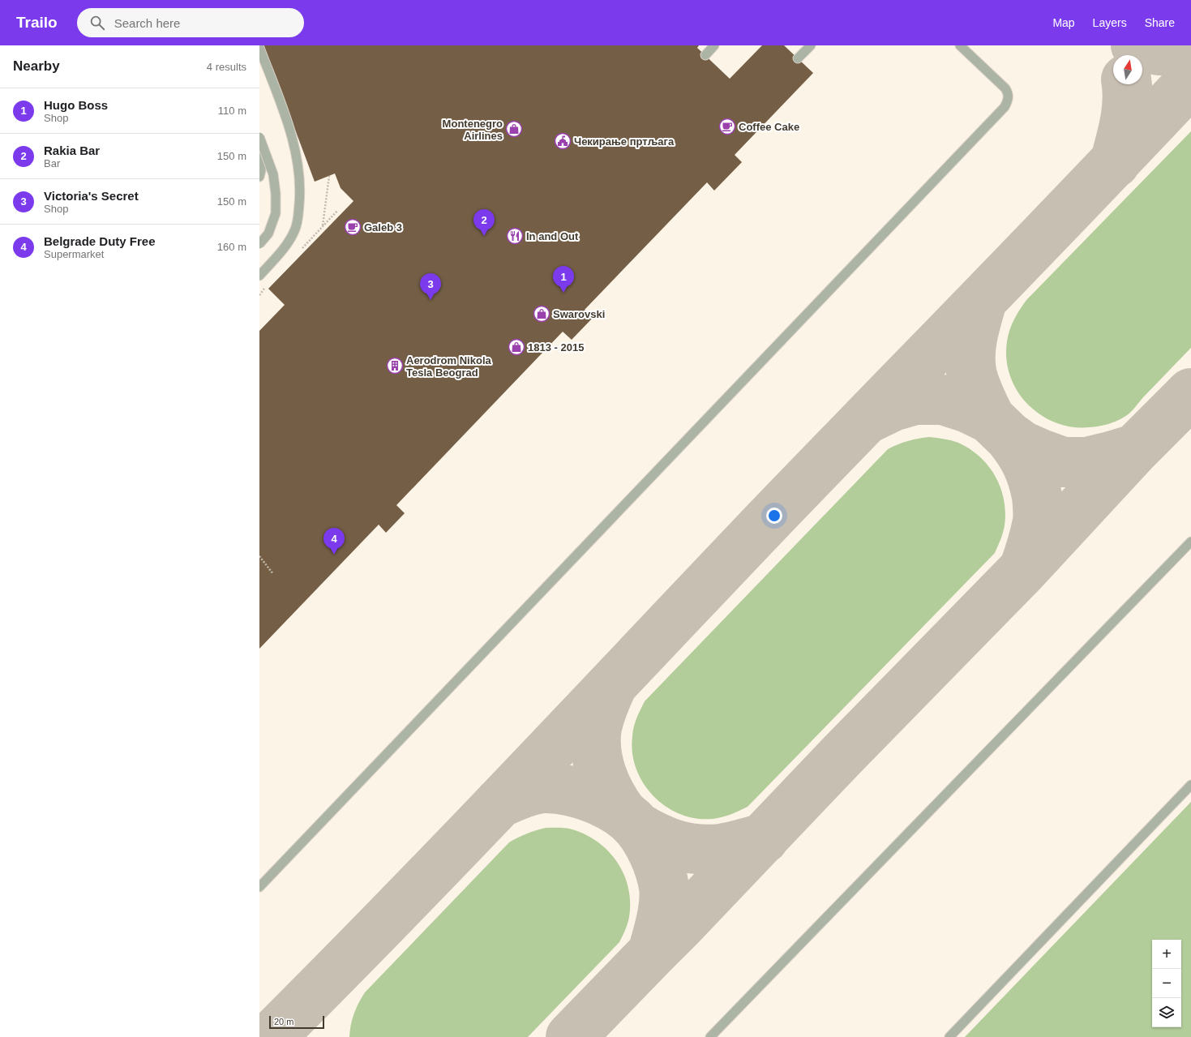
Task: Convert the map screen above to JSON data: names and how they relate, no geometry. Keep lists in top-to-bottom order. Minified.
{"places":{"cafe":["Coffee Cake","Galeb 3"],"shop":["Montenegro Airlines","Swarovski","1813 - 2015"],"public building":["Чекирање пртљага"],"restaurant":["In and Out"],"building":["Aerodrom Nikola Tesla Beograd"]},"scale_bar":"20 m","north":"top","page":{"header":"Trailo","search":"Search here","nav":["Map","Layers","Share"],"heading":["Nearby","4 results"],"list":[{"mark":"1","name":"Hugo Boss","note":"Shop","value":"110 m"},{"mark":"2","name":"Rakia Bar","note":"Bar","value":"150 m"},{"mark":"3","name":"Victoria's Secret","note":"Shop","value":"150 m"},{"mark":"4","name":"Belgrade Duty Free","note":"Supermarket","value":"160 m"}],"pins":["2","1","3","4"],"map_buttons":["+","−"],"scale":"20 m"}}
